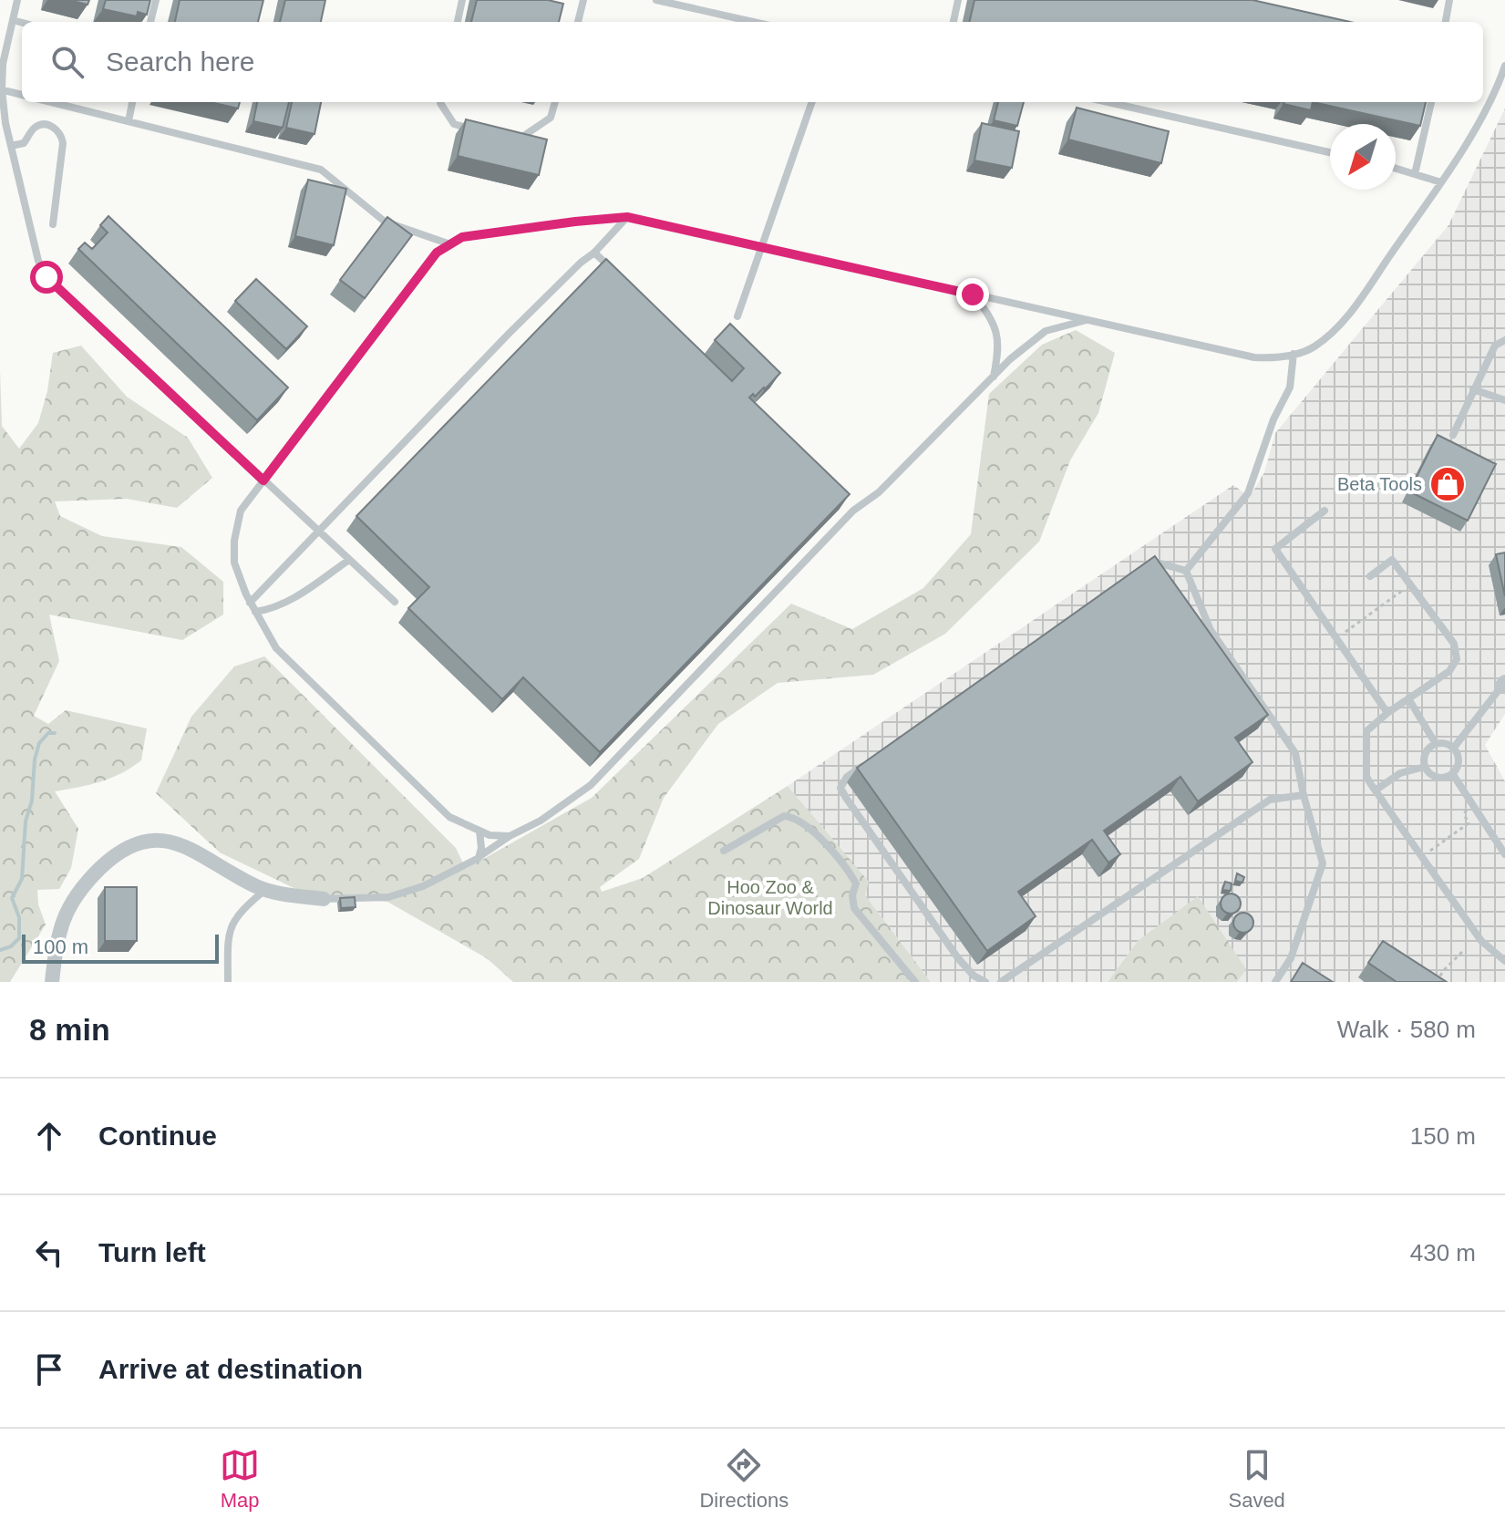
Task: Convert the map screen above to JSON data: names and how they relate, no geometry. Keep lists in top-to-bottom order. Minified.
{"parks":["Hoo Zoo & Dinosaur World"],"places":{"shop":["Beta Tools"]},"scale_bar":"100 m","north":"bottom left","page":{"search":"Search here","scale":"100 m","heading":["8 min","Walk · 580 m"],"list":[["Continue","150 m"],["Turn left","430 m"],"Arrive at destination"],"nav":["Map","Directions","Saved"]}}
